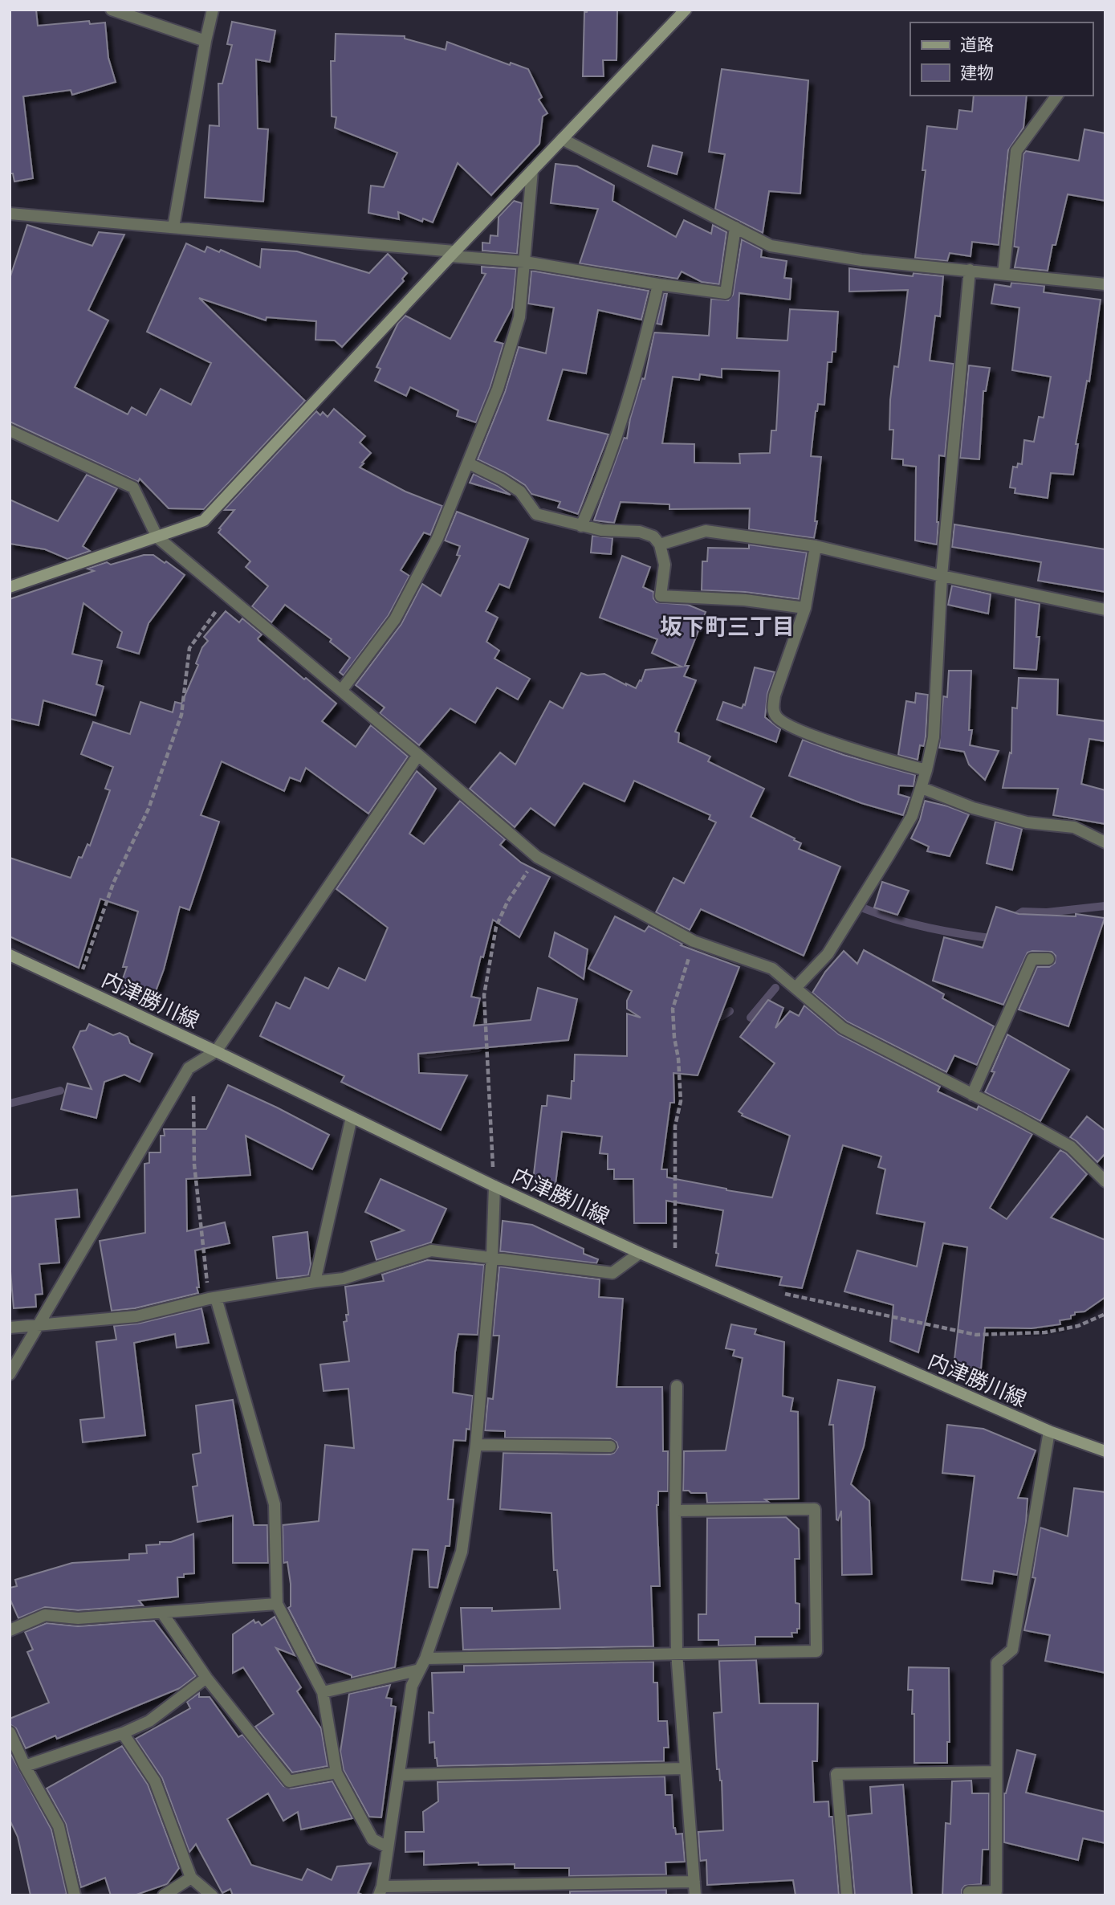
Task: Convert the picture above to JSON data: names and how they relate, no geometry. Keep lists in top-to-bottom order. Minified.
{"streets":{"main road":["内津勝川線"]},"districts":["坂下町三丁目"],"legend":["道路","建物"]}
